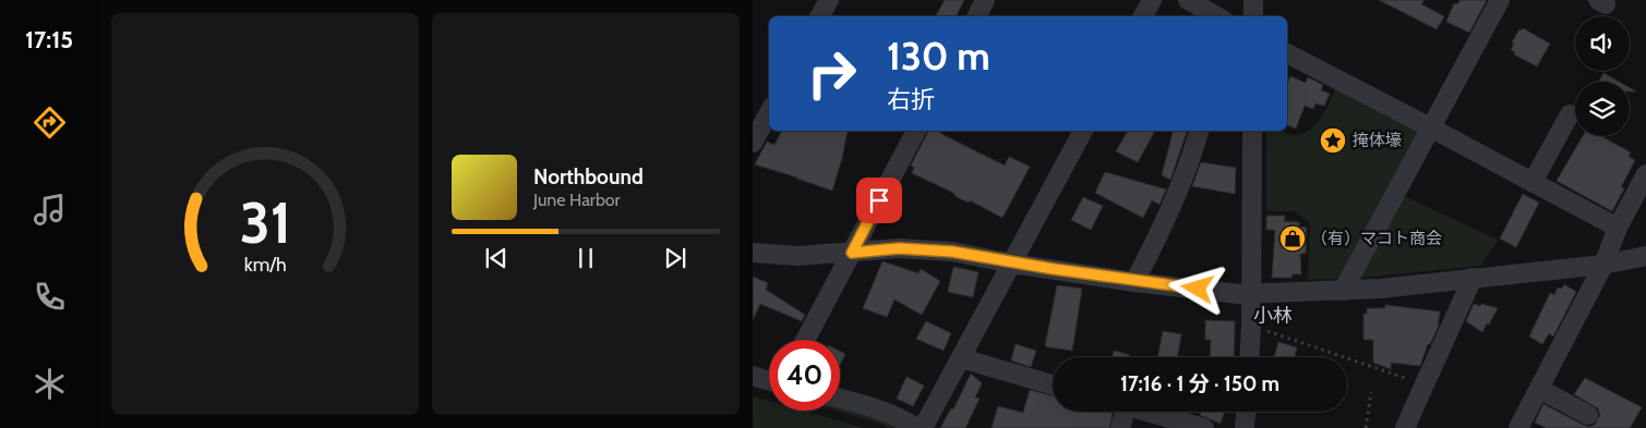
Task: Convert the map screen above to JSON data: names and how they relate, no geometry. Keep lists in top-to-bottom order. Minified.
{"districts":["小林"],"places":{"place":["掩体壕"],"shop":["（有）マコト商会"]},"page":{"tabs":"17:15","turn":["130 m","右折"],"song":["Northbound","June Harbor"],"limit":"40","trip":"17:16 · 1 分 · 150 m","gauge":["31","km/h"]}}
